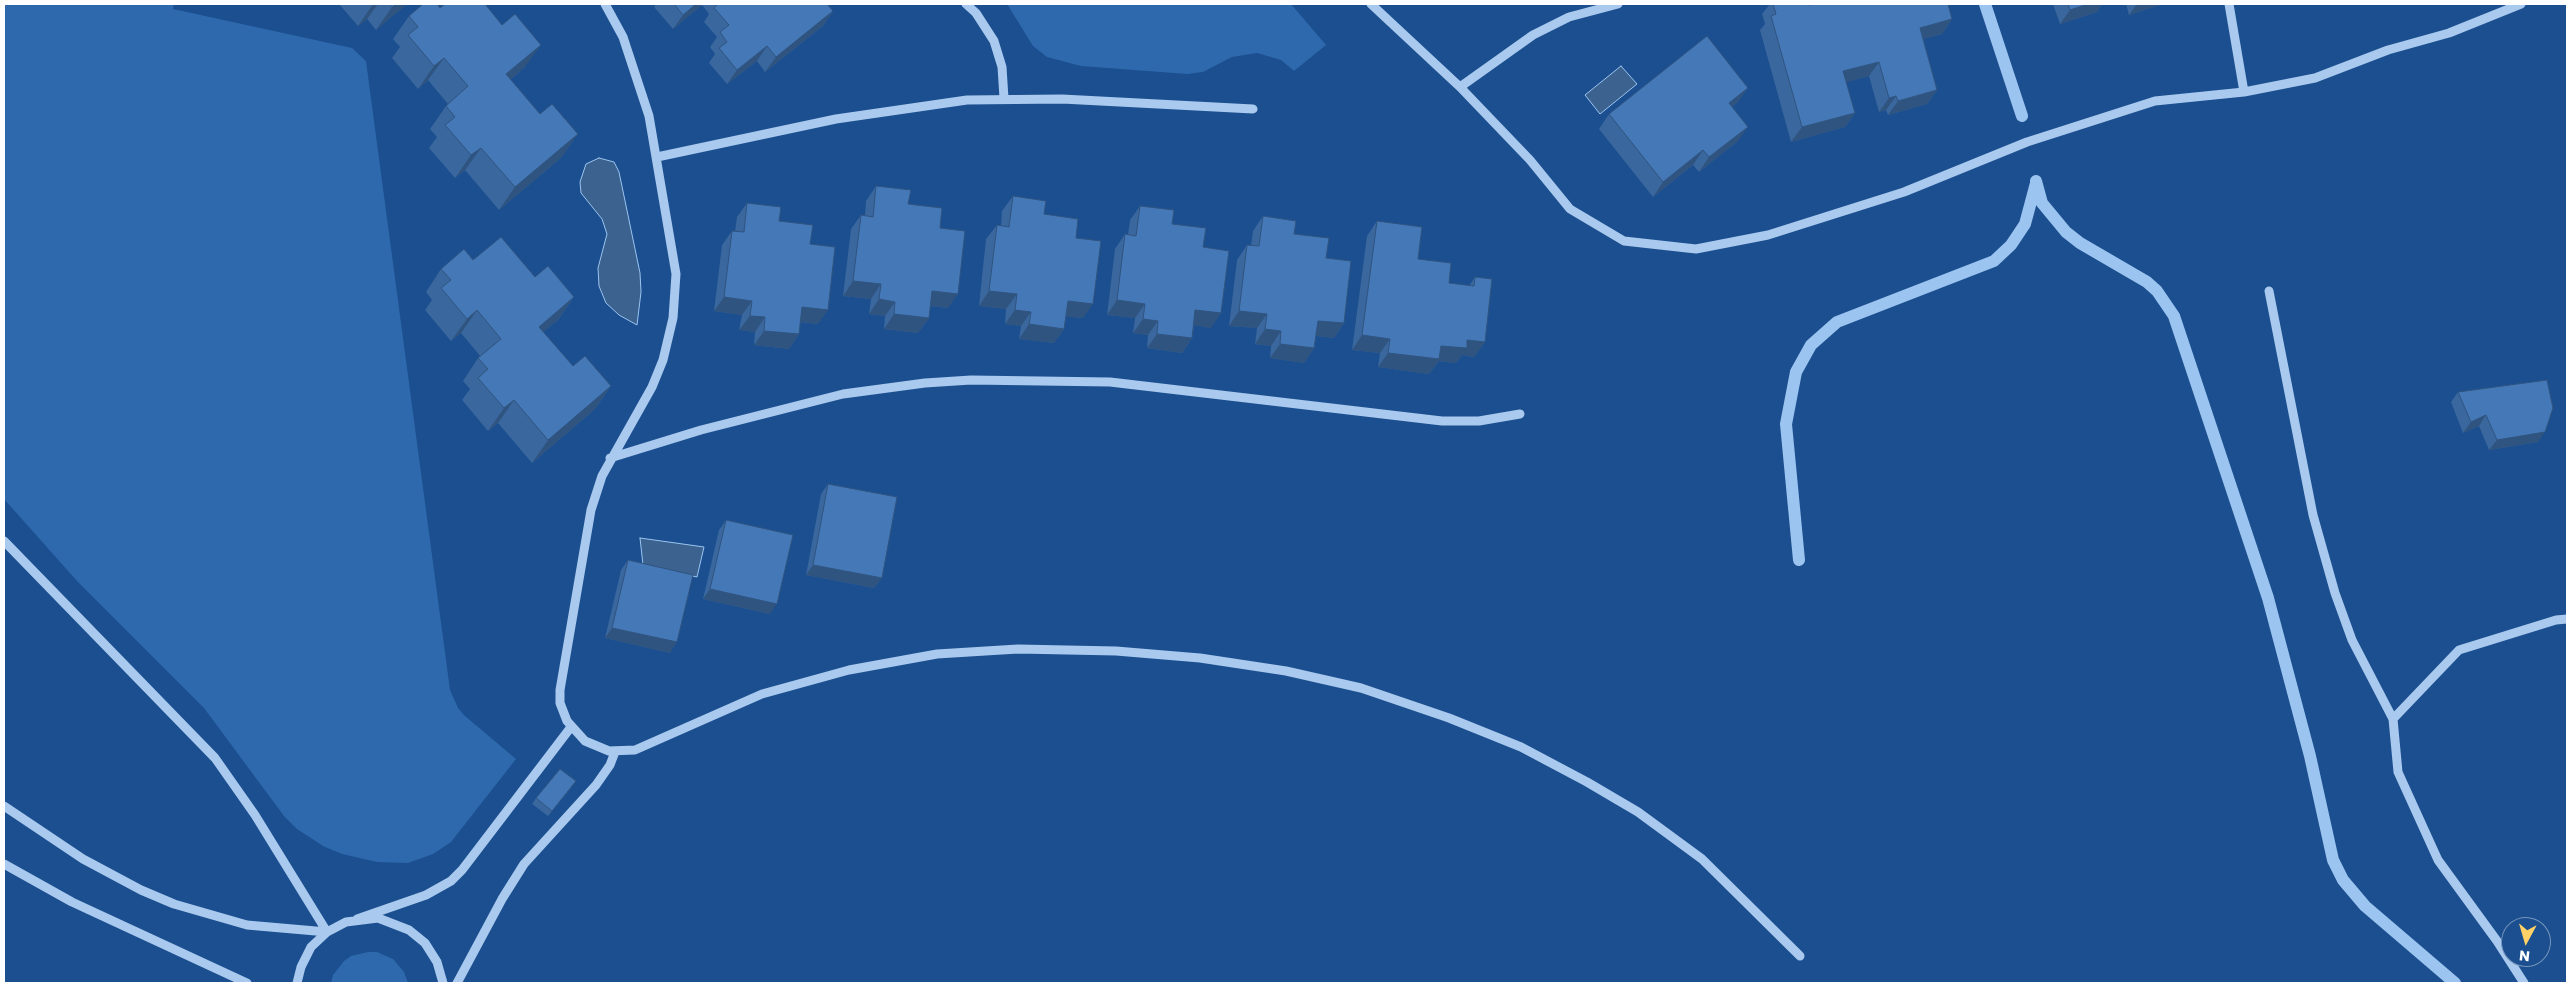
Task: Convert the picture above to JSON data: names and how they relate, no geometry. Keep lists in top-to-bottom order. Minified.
{"north":"bottom"}
